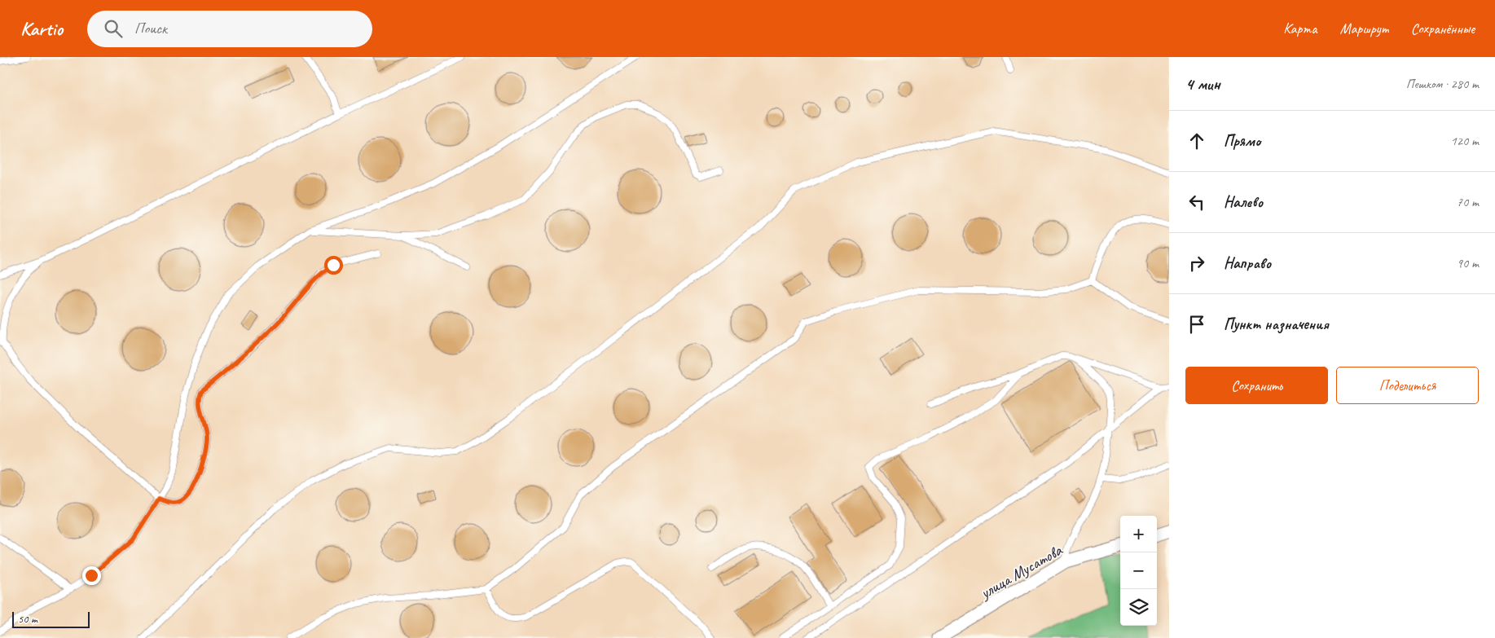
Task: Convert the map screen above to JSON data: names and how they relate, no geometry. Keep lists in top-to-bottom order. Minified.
{"streets":{"street":["улица Мусатова"]},"scale_bar":"50 m","page":{"header":"Kartio","search":"Поиск","nav":["Карта","Маршрут","Сохранённые"],"heading":["4 мин","Пешком · 280 m"],"list":[["Прямо","120 m"],["Налево","70 m"],["Направо","90 m"],"Пункт назначения"],"buttons":["Сохранить","Поделиться"],"map_buttons":["+","−"],"scale":"50 m"}}
